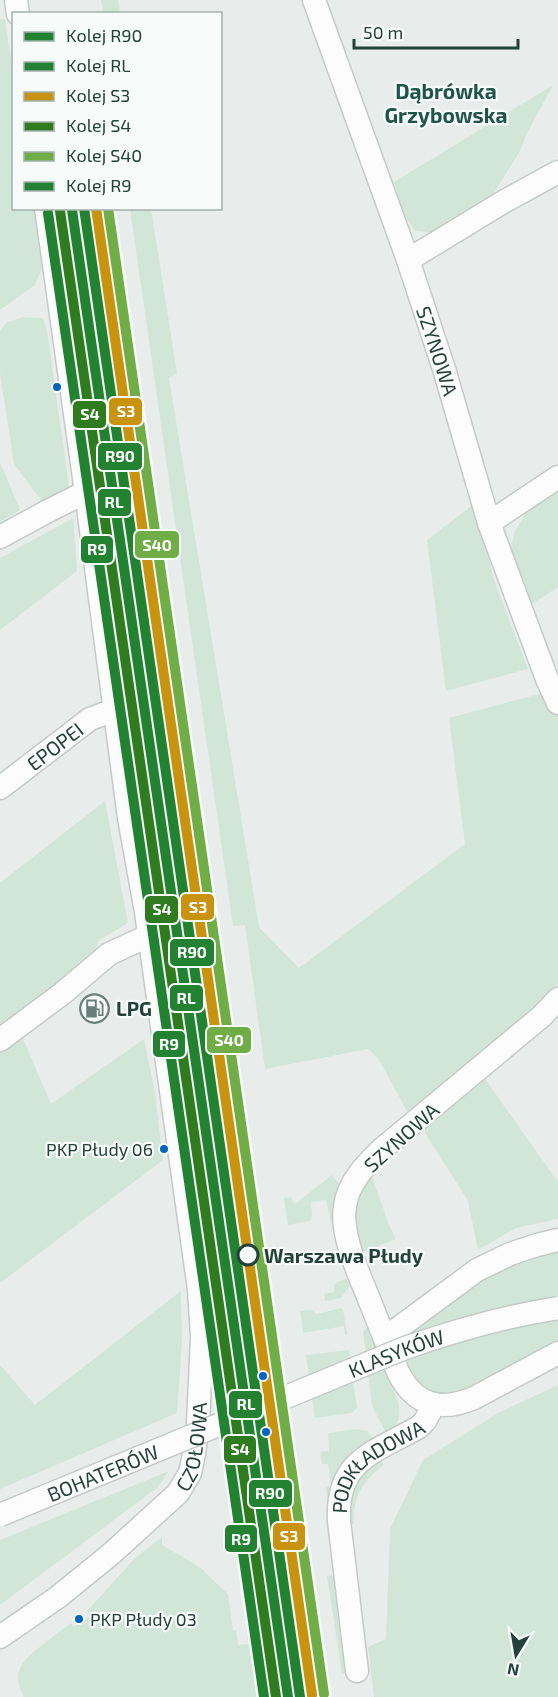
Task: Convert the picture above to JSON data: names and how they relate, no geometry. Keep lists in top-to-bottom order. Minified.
{"streets":{"street":["SZYNOWA","EPOPEI","KLASYKÓW","CZOŁOWA","PODKŁADOWA","BOHATERÓW"]},"crossings":[["SZYNOWA","PODKŁADOWA"],["EPOPEI","CZOŁOWA"],["KLASYKÓW","BOHATERÓW"]],"districts":["Dąbrówka Grzybowska"],"places":{"fuel station":["LPG"],"other":["PKP Płudy 06","Warszawa Płudy","PKP Płudy 03"]},"lines":["rail line R90","rail line RL","rail line S3","rail line S40","rail line S4","rail line R9"],"legend":["Kolej R90","Kolej RL","Kolej S3","Kolej S4","Kolej S40","Kolej R9"],"scale_bar":"50 m","north":"bottom"}
